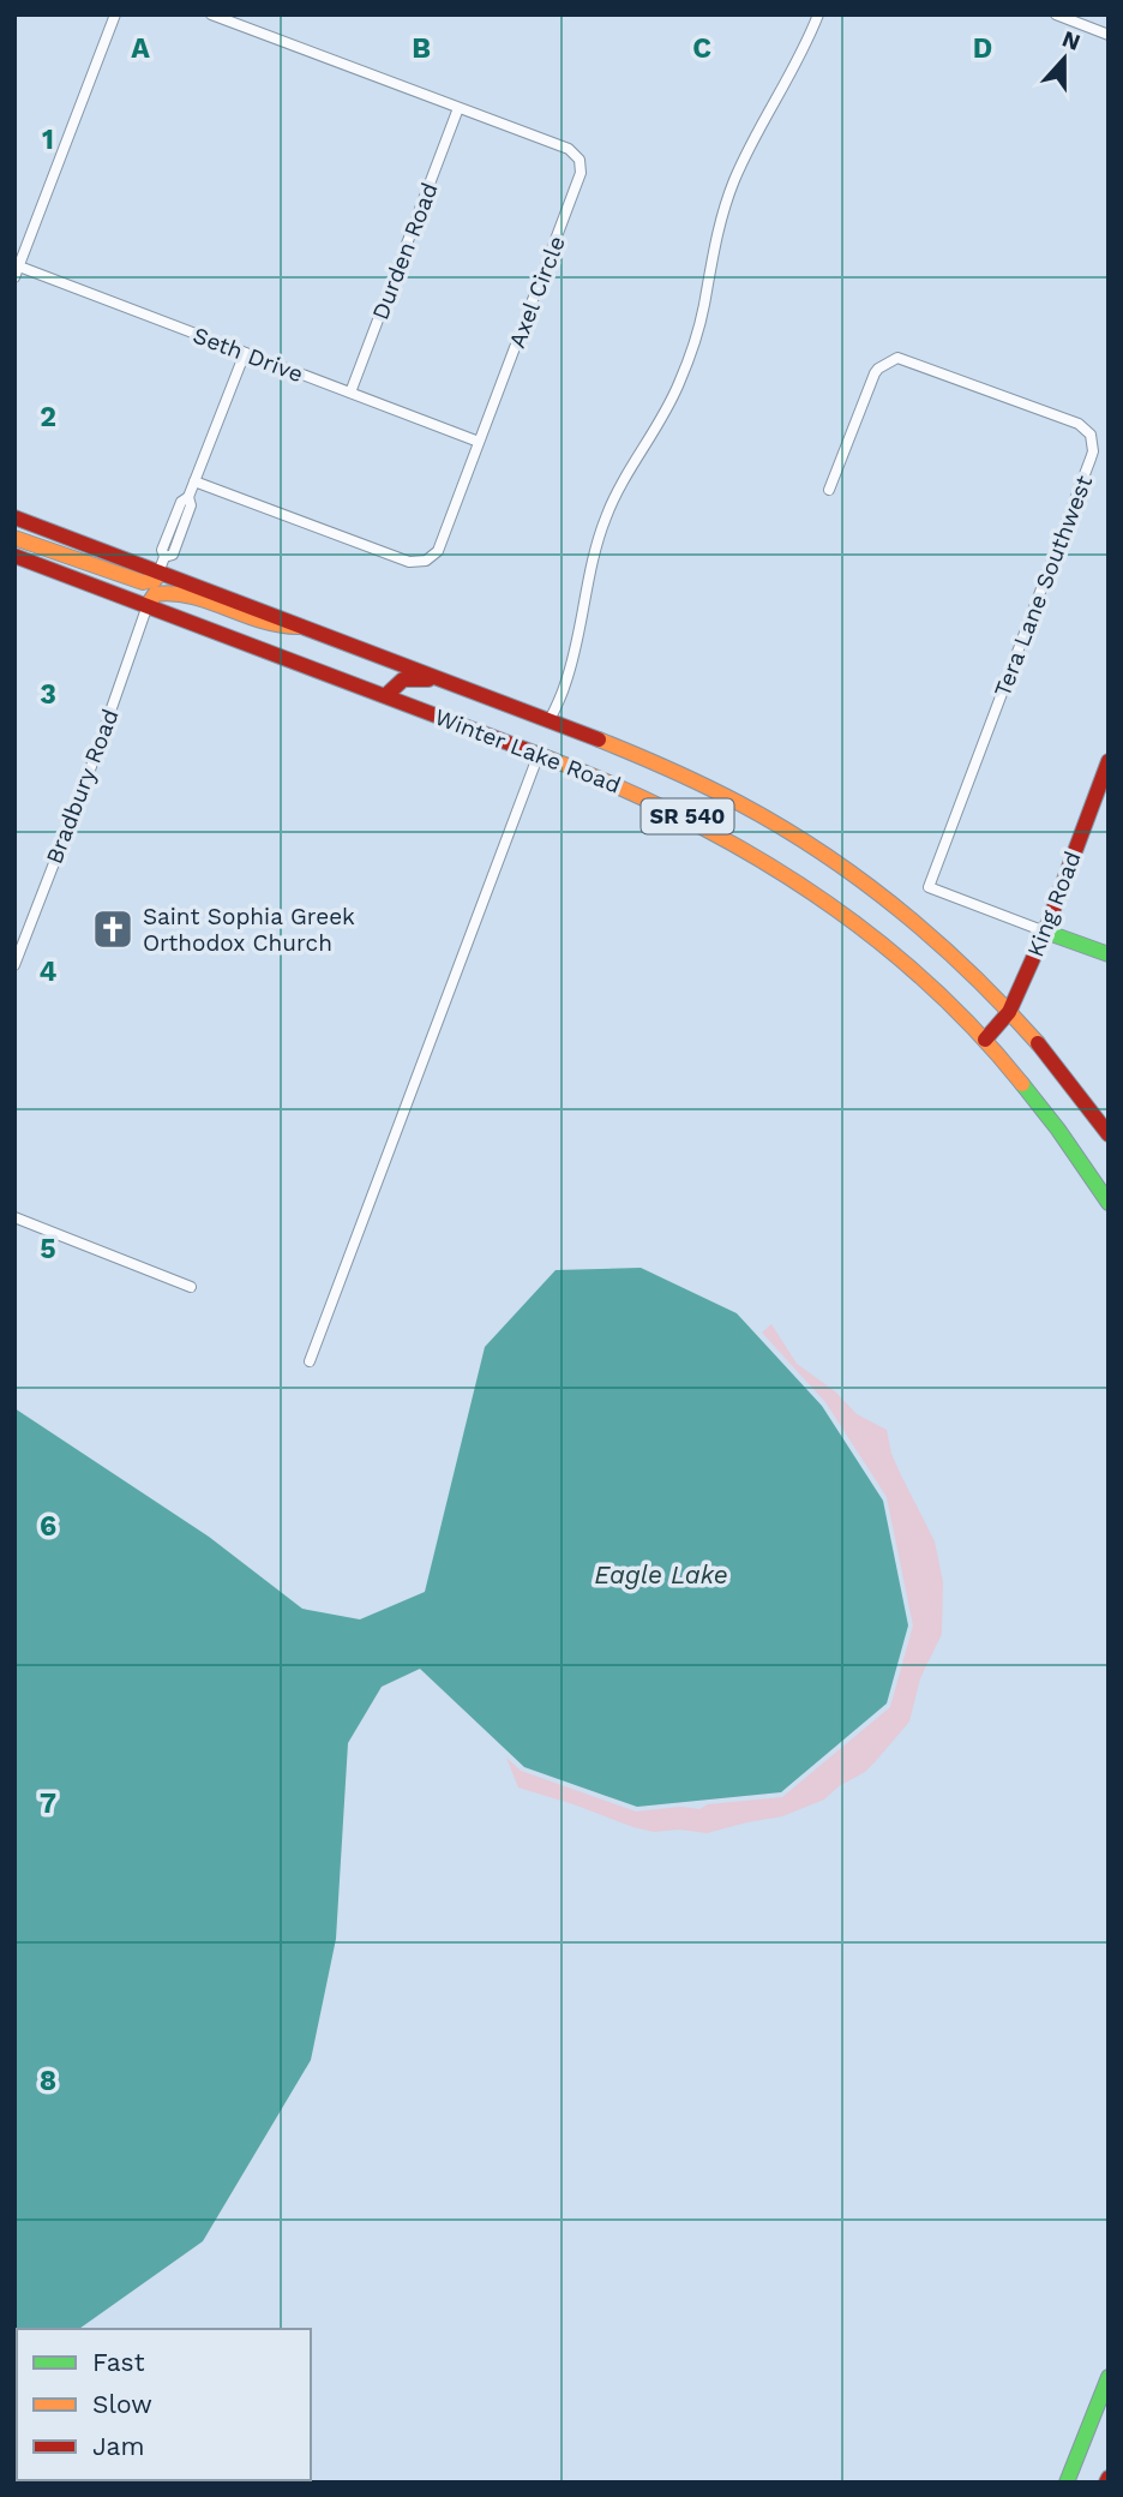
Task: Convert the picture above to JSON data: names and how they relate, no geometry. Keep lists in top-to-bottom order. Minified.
{"streets":{"main road":["Winter Lake Road","SR 540","King Road"],"street":["Durden Road","Axel Circle","Seth Drive","Tera Lane Southwest","Bradbury Road"]},"crossings":[["Durden Road","Axel Circle"],["Durden Road","Seth Drive"],["Axel Circle","Seth Drive"],["Tera Lane Southwest","King Road"],["Winter Lake Road","Bradbury Road"],["Winter Lake Road","King Road"]],"water":["Eagle Lake"],"places":{"church":["Saint Sophia Greek Orthodox Church"]},"legend":["Fast","Slow","Jam"],"north":"top","grid":{"columns":["A","B","C","D"],"rows":["1","2","3","4","5","6","7","8"]}}
